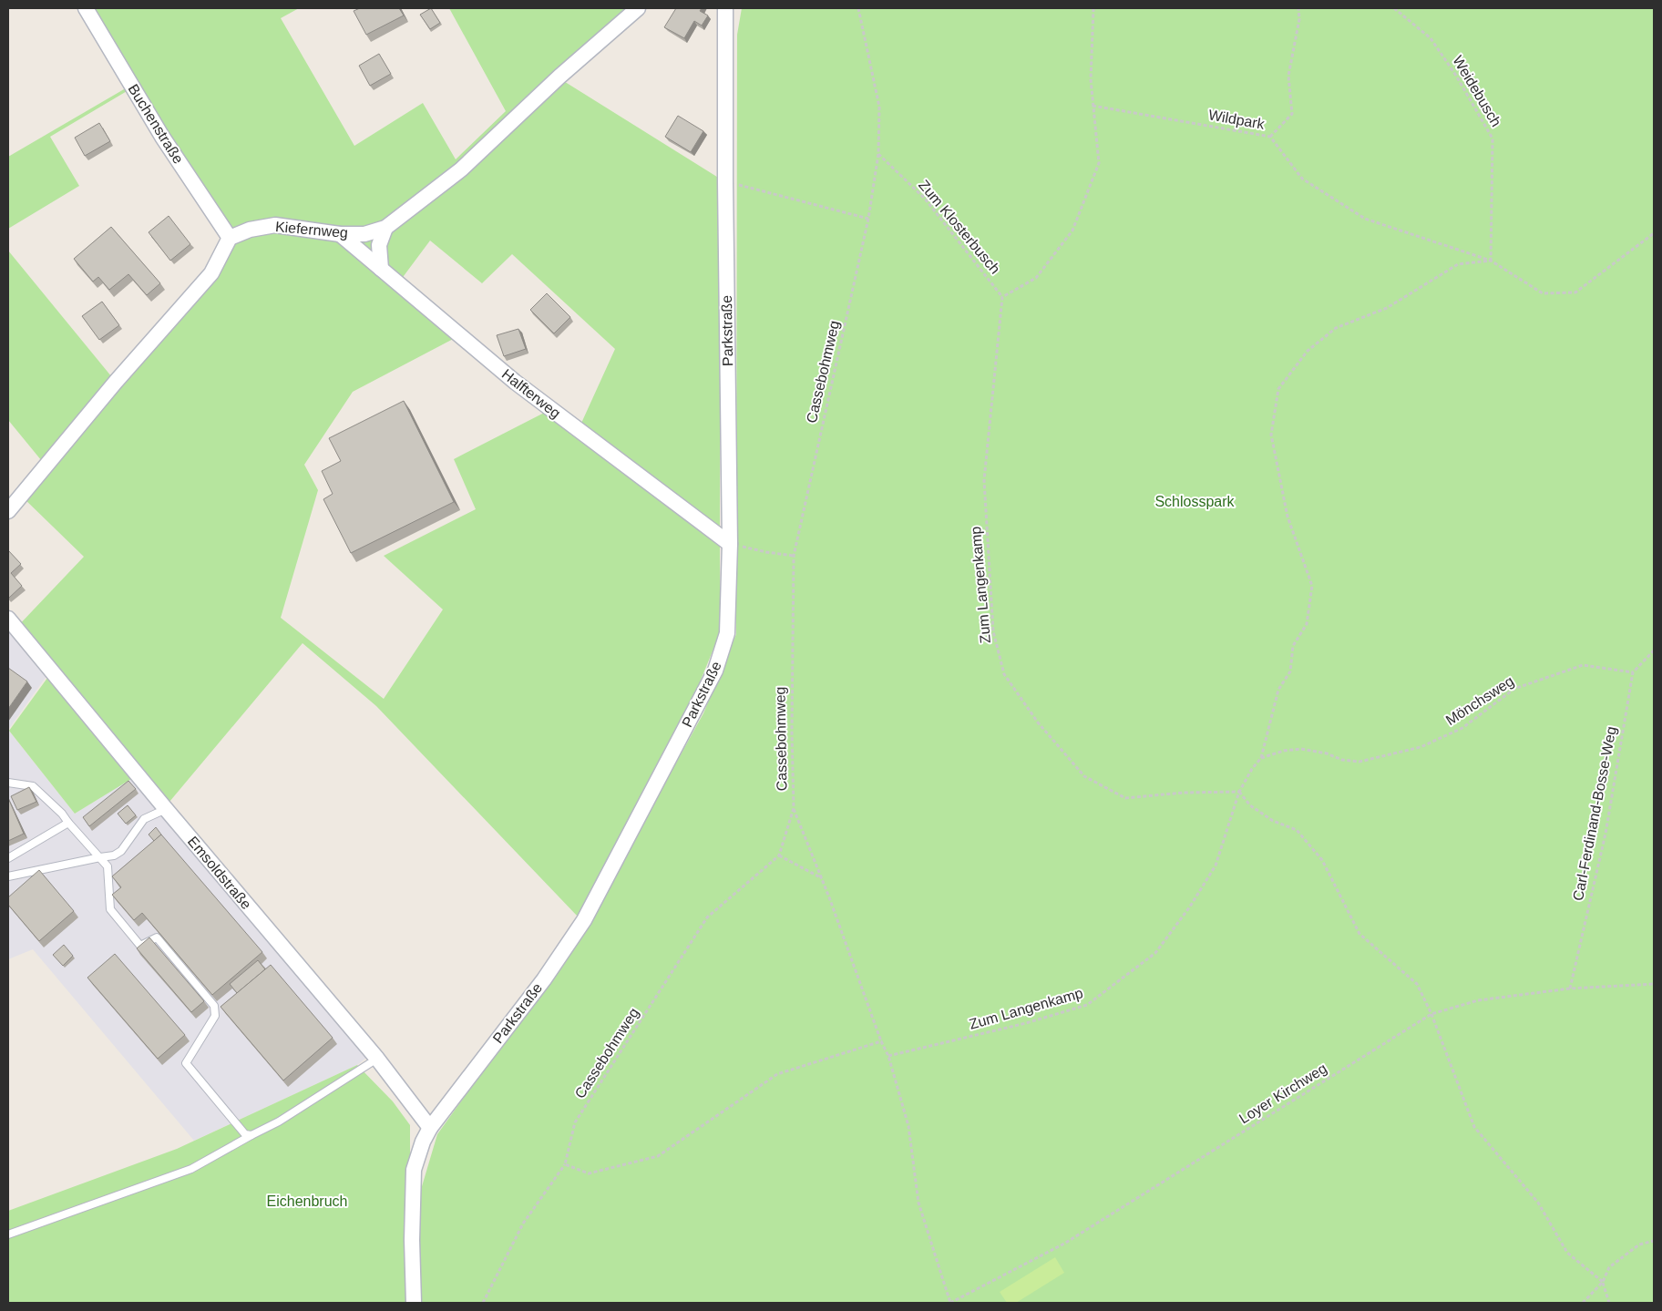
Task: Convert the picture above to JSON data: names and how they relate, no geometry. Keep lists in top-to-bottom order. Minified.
{"streets":{"street":["Buchenstraße","Kiefernweg","Parkstraße","Halfterweg","Emsoldstraße"],"path":["Weidebusch","Wildpark","Zum Klosterbusch","Cassebohmweg","Zum Langenkamp","Mönchsweg","Carl-Ferdinand-Bosse-Weg","Loyer Kirchweg"]},"crossings":[["Weidebusch","Wildpark"],["Buchenstraße","Kiefernweg"],["Zum Klosterbusch","Cassebohmweg"],["Zum Klosterbusch","Zum Langenkamp"],["Kiefernweg","Halfterweg"],["Parkstraße","Halfterweg"],["Parkstraße","Emsoldstraße"],["Mönchsweg","Carl-Ferdinand-Bosse-Weg"],["Carl-Ferdinand-Bosse-Weg","Loyer Kirchweg"]],"parks":["Schlosspark","Eichenbruch"]}
